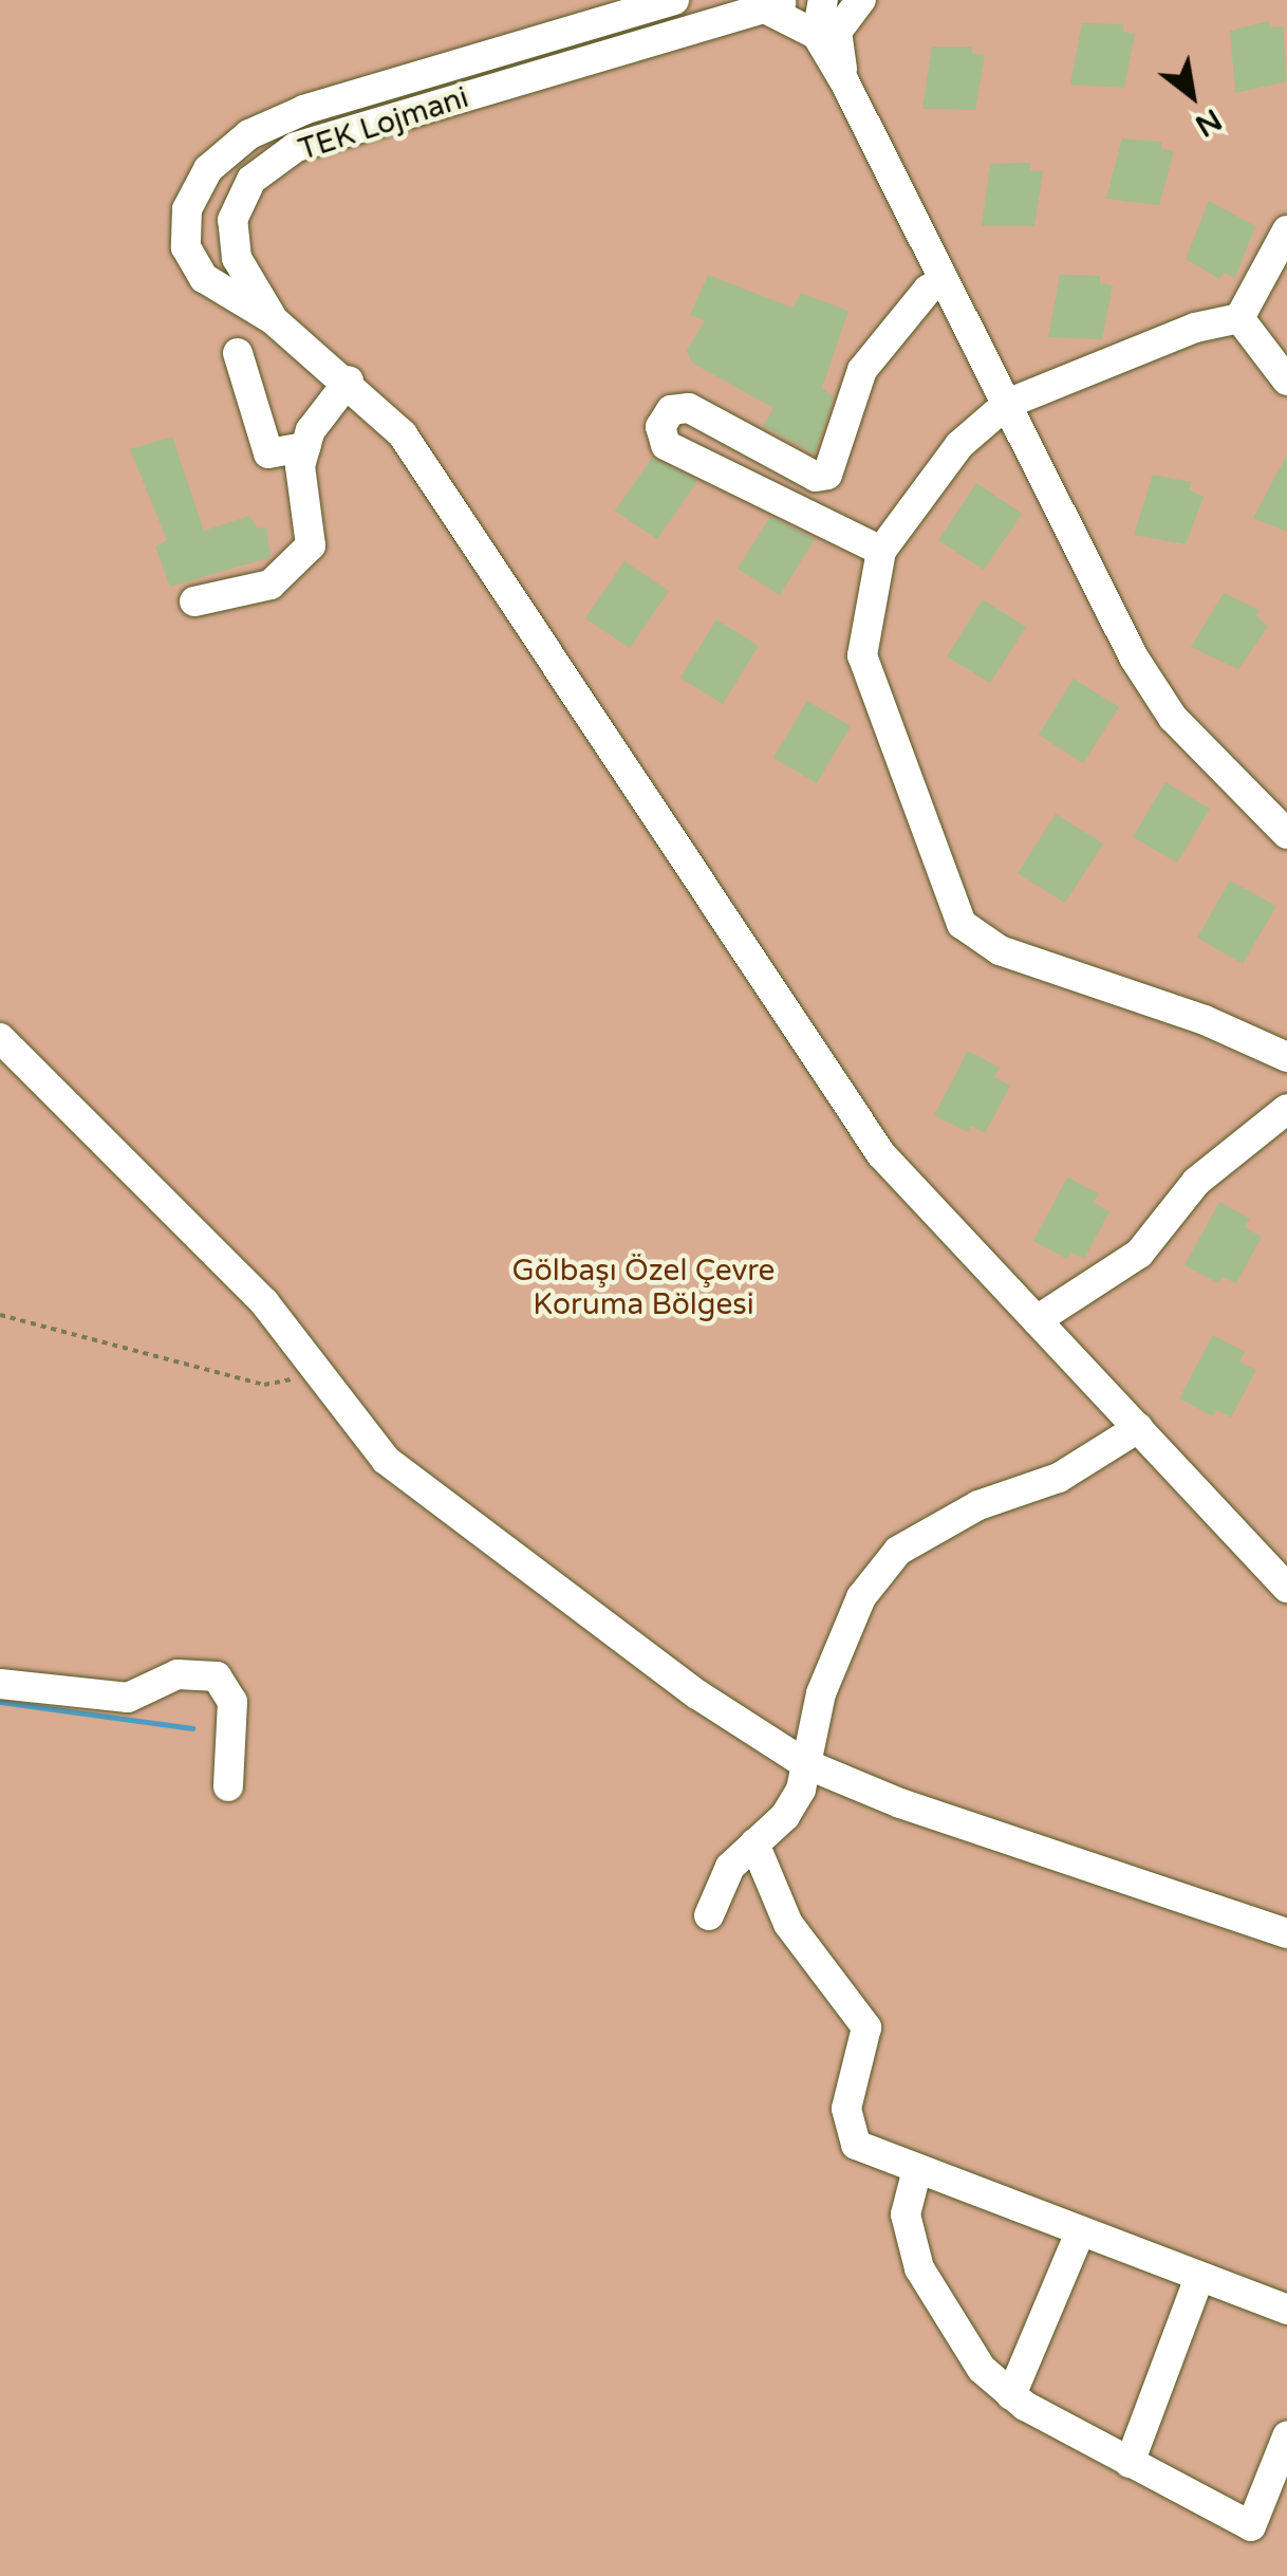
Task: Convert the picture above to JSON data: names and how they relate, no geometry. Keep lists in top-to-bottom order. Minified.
{"streets":{"street":["TEK Lojmani"]},"parks":["Gölbaşı Özel Çevre Koruma Bölgesi"],"north":"bottom right"}
